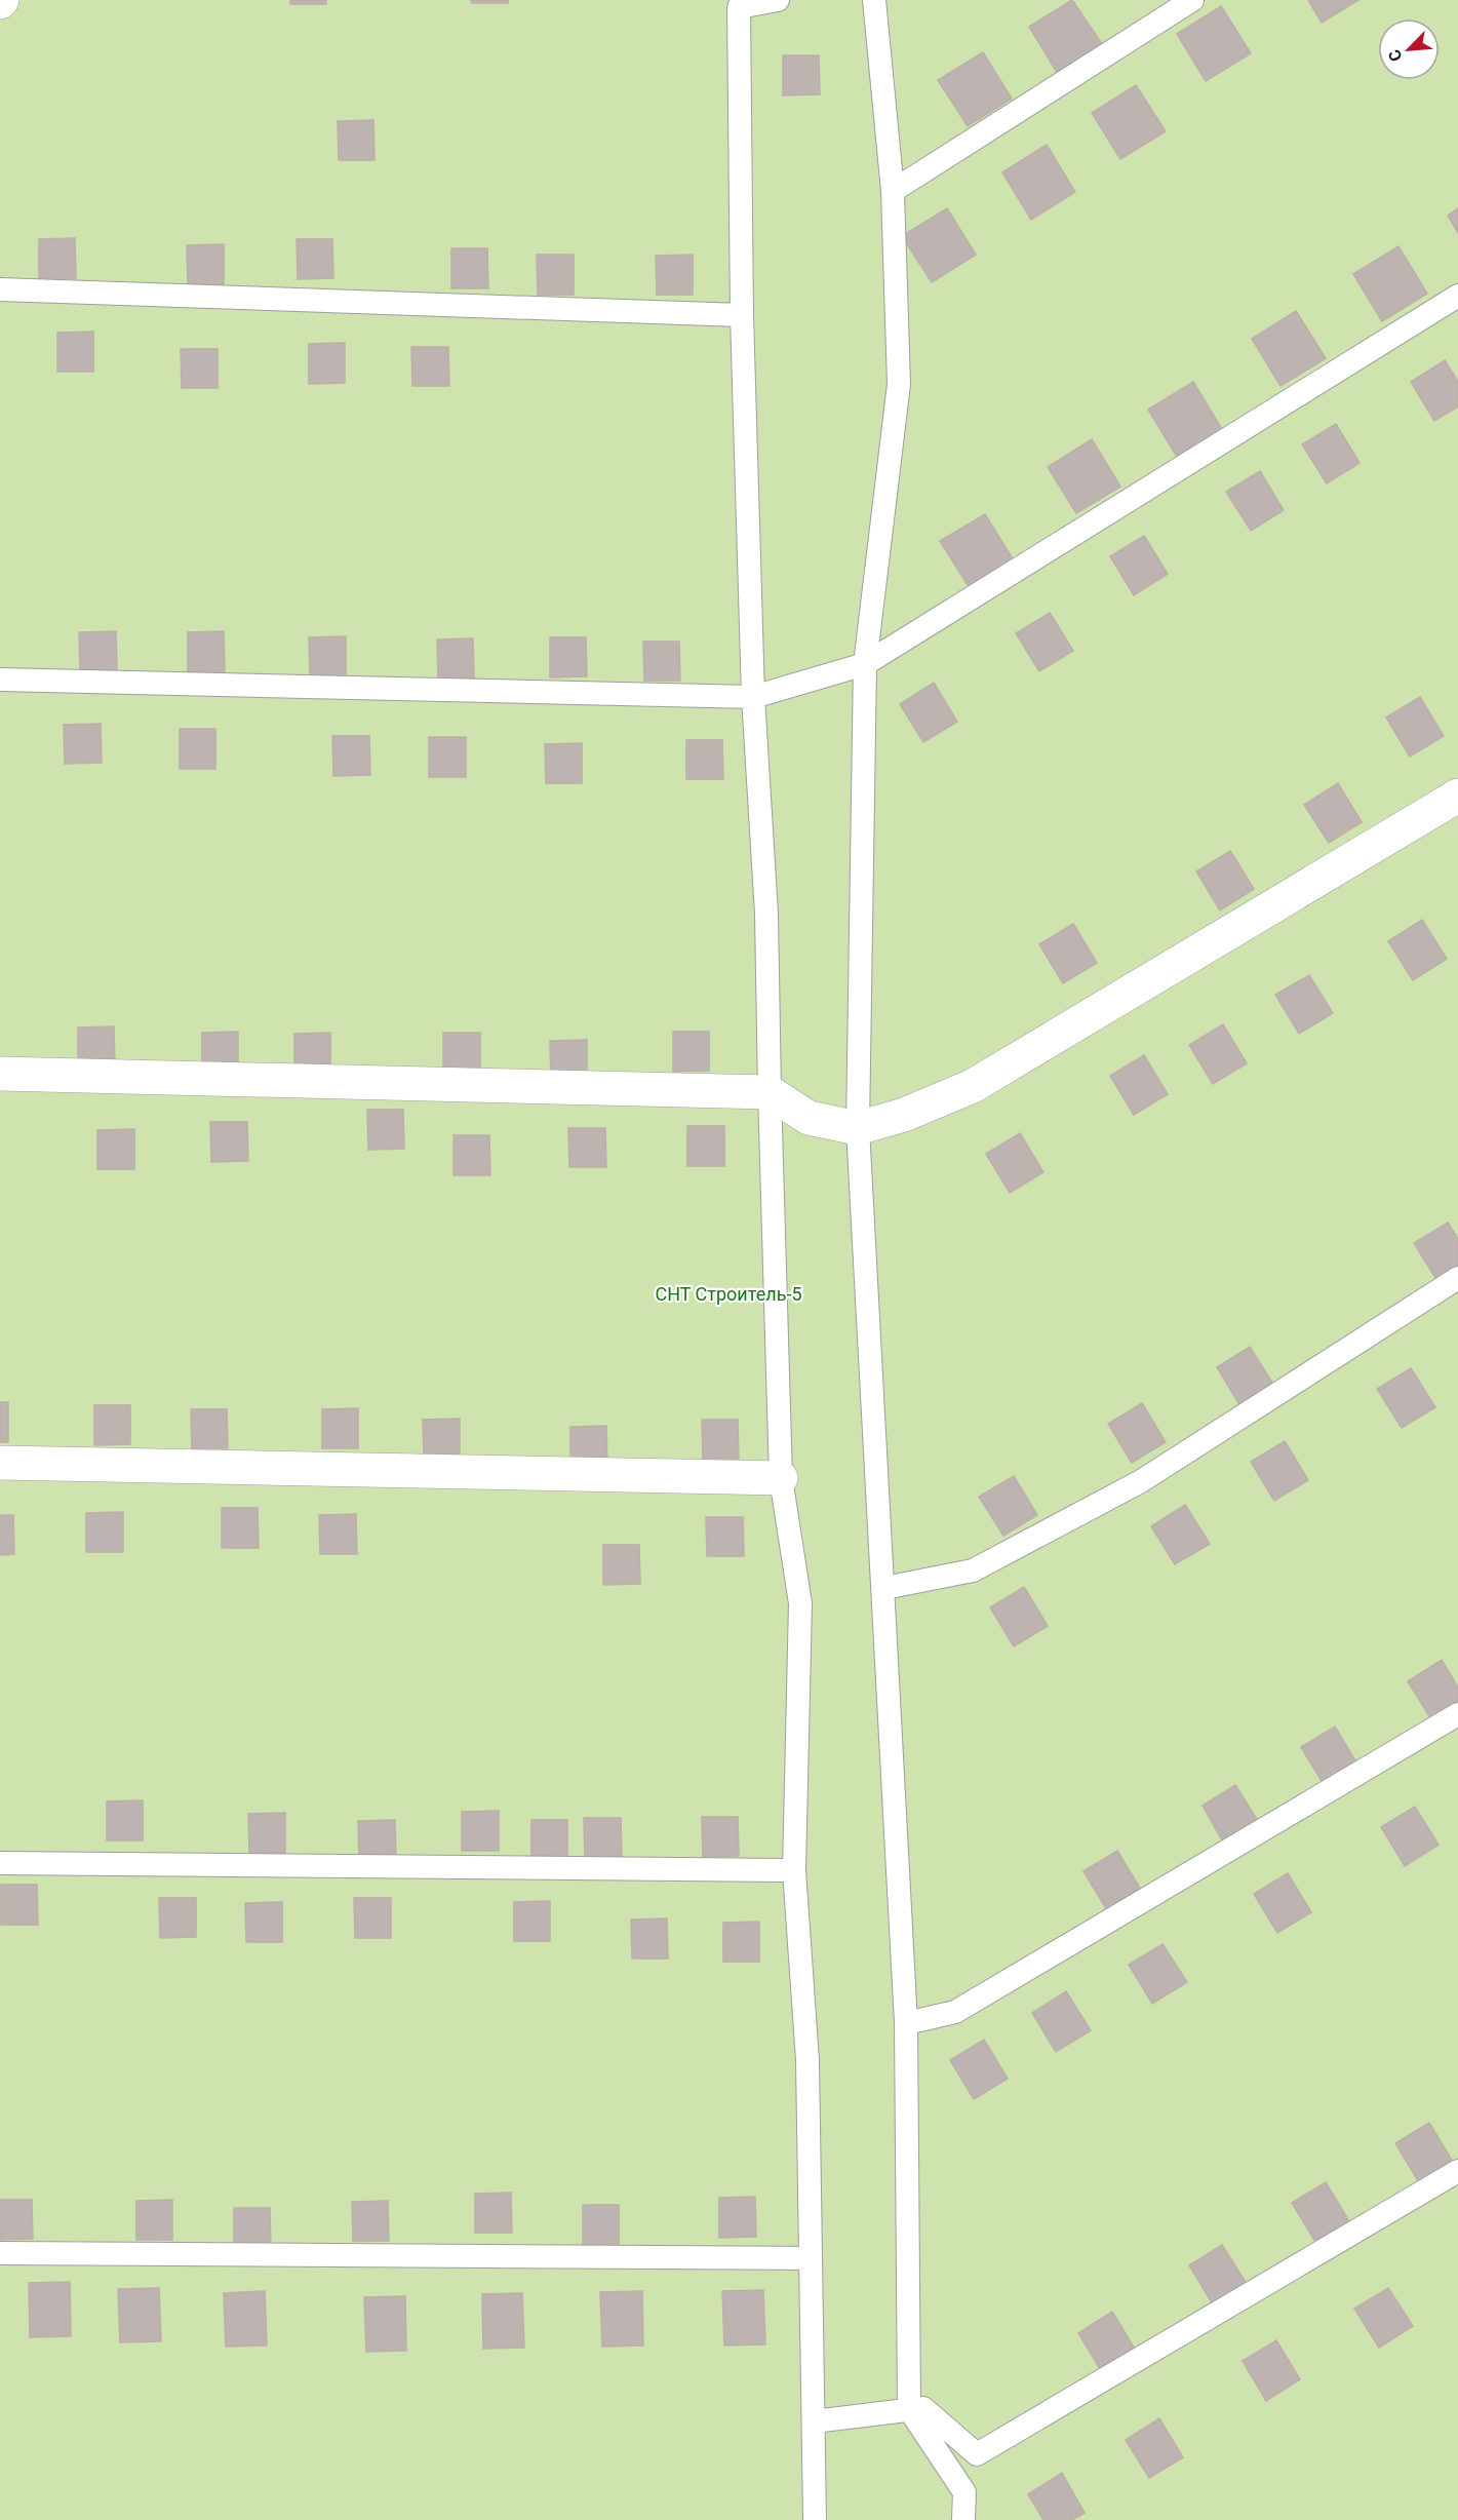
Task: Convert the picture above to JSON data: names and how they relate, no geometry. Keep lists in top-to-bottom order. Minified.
{"parks":["СНТ Строитель-5"],"north":"bottom left"}
